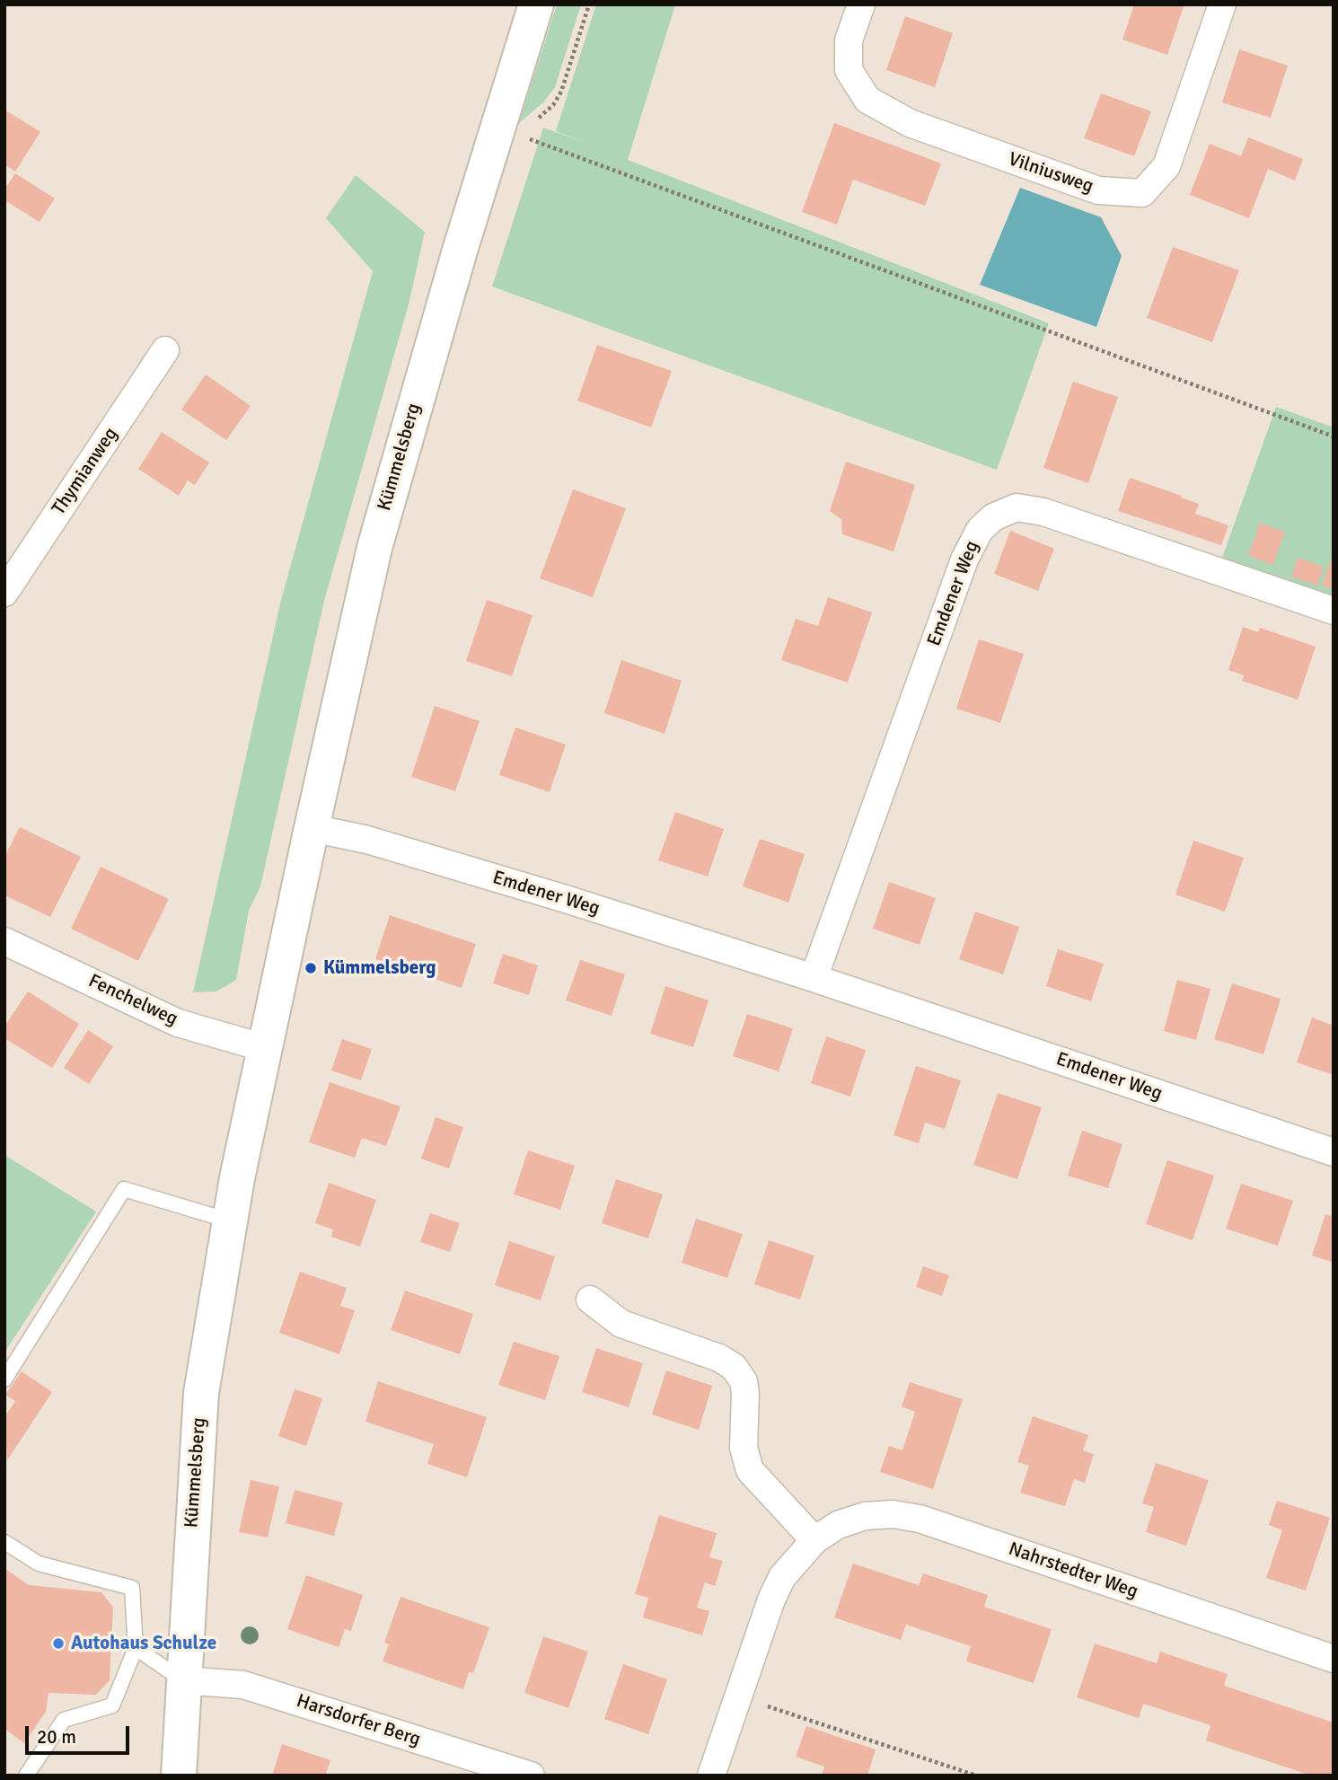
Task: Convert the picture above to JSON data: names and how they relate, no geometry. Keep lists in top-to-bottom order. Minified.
{"streets":{"main road":["Kümmelsberg"],"street":["Vilniusweg","Thymianweg","Emdener Weg","Fenchelweg","Nahrstedter Weg","Harsdorfer Berg"]},"crossings":[["Kümmelsberg","Emdener Weg"],["Kümmelsberg","Fenchelweg"],["Kümmelsberg","Harsdorfer Berg"]],"places":["Kümmelsberg","Autohaus Schulze"],"scale_bar":"20 m"}
